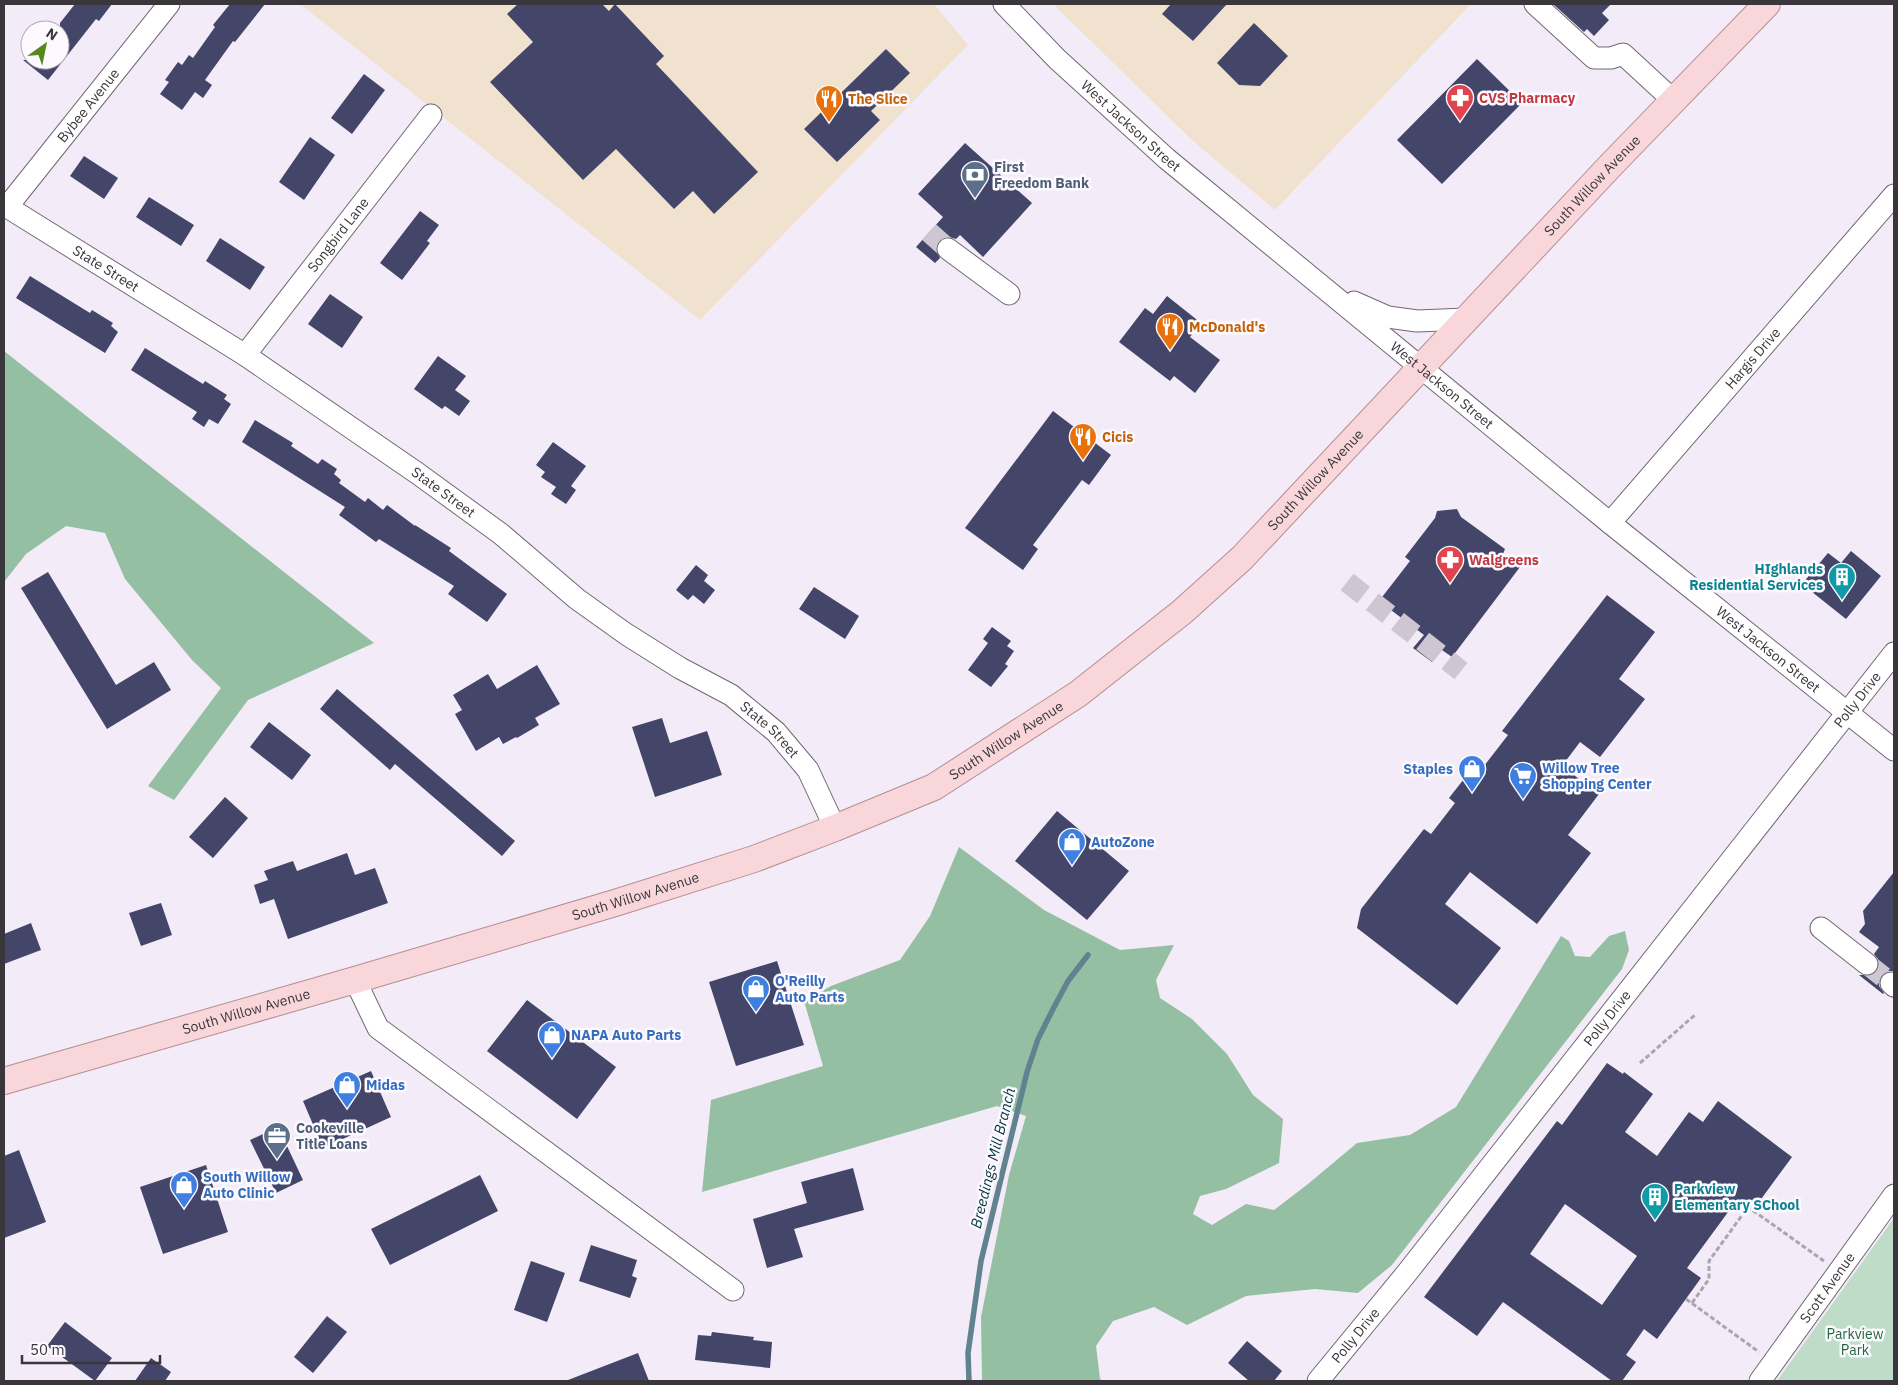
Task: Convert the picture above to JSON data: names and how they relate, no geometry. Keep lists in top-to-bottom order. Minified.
{"streets":{"main road":["South Willow Avenue"],"street":["Bybee Avenue","West Jackson Street","Songbird Lane","State Street","Hargis Drive","Polly Drive","Scott Avenue"]},"crossings":[["Bybee Avenue","State Street"],["West Jackson Street","South Willow Avenue"],["West Jackson Street","Hargis Drive"],["West Jackson Street","Polly Drive"],["South Willow Avenue","State Street"],["Songbird Lane","State Street"]],"water":["Breedings Mill Branch"],"parks":["Parkview Park"],"places":{"pharmacy":["CVS Pharmacy","Walgreens"],"restaurant":["The Slice","McDonald's","Cicis"],"bank":["First Freedom Bank"],"building":["HIghlands Residential Services","Parkview Elementary SChool"],"shop":["Staples","AutoZone","O'Reilly Auto Parts","NAPA Auto Parts","Midas","South Willow Auto Clinic"],"supermarket":["Willow Tree Shopping Center"],"office":["Cookeville Title Loans"]},"scale_bar":"50 m","north":"top right"}
